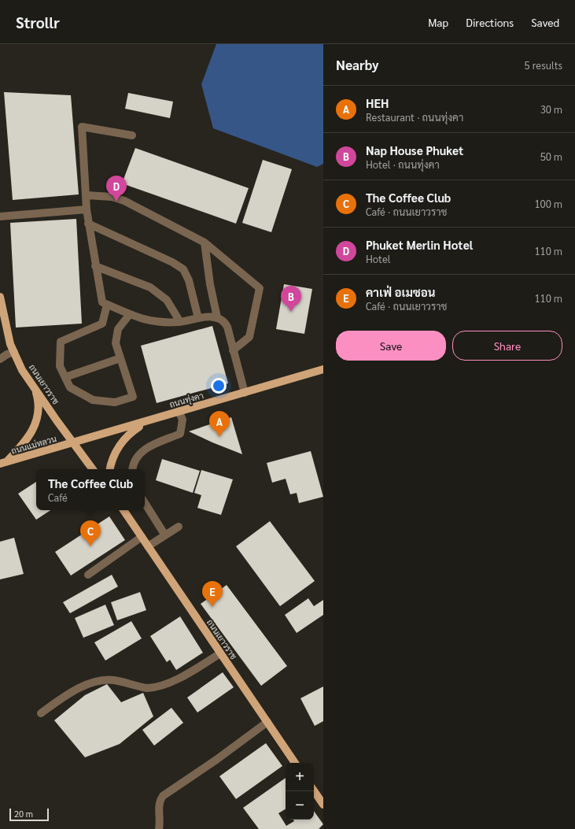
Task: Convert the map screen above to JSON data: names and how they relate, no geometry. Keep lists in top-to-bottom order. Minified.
{"streets":{"main road":["ถนนเยาวราช","ถนนทุ่งคา","ถนนแม่หลวน"]},"crossings":[["ถนนเยาวราช","ถนนทุ่งคา"],["ถนนเยาวราช","ถนนแม่หลวน"],["ถนนทุ่งคา","ถนนแม่หลวน"]],"scale_bar":"20 m","page":{"header":"Strollr","nav":["Map","Directions","Saved"],"heading":["Nearby","5 results"],"list":[{"mark":"A","name":"HEH","note":"Restaurant · ถนนทุ่งคา","value":"30 m"},{"mark":"B","name":"Nap House Phuket","note":"Hotel · ถนนทุ่งคา","value":"50 m"},{"mark":"C","name":"The Coffee Club","note":"Café · ถนนเยาวราช","value":"100 m"},{"mark":"D","name":"Phuket Merlin Hotel","note":"Hotel","value":"110 m"},{"mark":"E","name":"คาเฟ่ อเมซอน","note":"Café · ถนนเยาวราช","value":"110 m"}],"pins":["D","B","A","C","E"],"buttons":["Save","Share"],"popup":["The Coffee Club","Café"],"map_buttons":["+","−"],"scale":"20 m"}}
